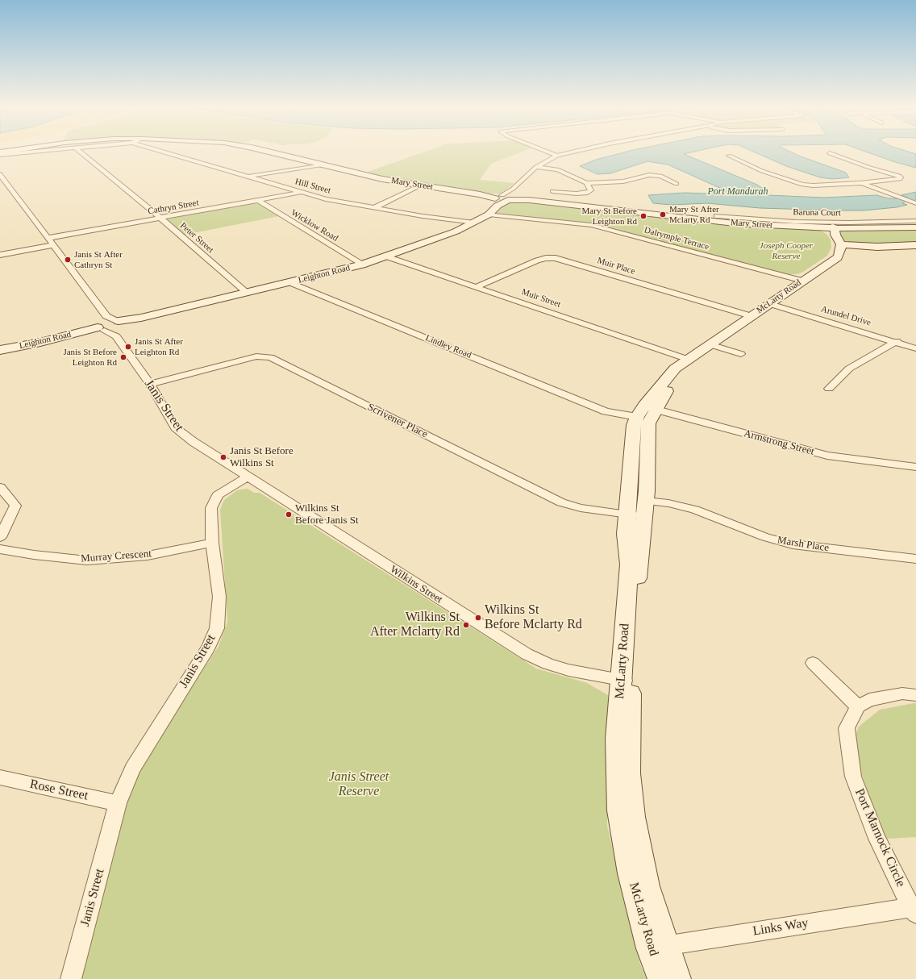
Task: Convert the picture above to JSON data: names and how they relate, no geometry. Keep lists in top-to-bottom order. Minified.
{"streets":{"street":["Mary Street","Hill Street","Cathryn Street","Baruna Court","Wicklow Road","Peter Street","Dalrymple Terrace","Muir Place","Leighton Road","McLarty Road","Muir Street","Arundel Drive","Lindley Road","Janis Street","Scrivener Place","Armstrong Street","Marsh Place","Murray Crescent","Wilkins Street","Rose Street","Port Marnock Circle","Links Way"]},"crossings":[["Mary Street","Leighton Road"],["Mary Street","McLarty Road"],["Hill Street","Cathryn Street"],["Hill Street","Leighton Road"],["Cathryn Street","Wicklow Road"],["Cathryn Street","Peter Street"],["Cathryn Street","Janis Street"],["Wicklow Road","Leighton Road"],["Peter Street","Leighton Road"],["Dalrymple Terrace","Leighton Road"],["Dalrymple Terrace","McLarty Road"],["Muir Place","McLarty Road"],["Muir Place","Muir Street"],["Leighton Road","Muir Street"],["Leighton Road","Lindley Road"],["Leighton Road","Janis Street"],["McLarty Road","Muir Street"],["McLarty Road","Arundel Drive"],["McLarty Road","Lindley Road"],["McLarty Road","Scrivener Place"],["McLarty Road","Armstrong Street"],["McLarty Road","Marsh Place"],["McLarty Road","Wilkins Street"],["McLarty Road","Links Way"],["Lindley Road","Armstrong Street"],["Janis Street","Scrivener Place"],["Janis Street","Murray Crescent"],["Janis Street","Wilkins Street"],["Janis Street","Rose Street"],["Scrivener Place","Marsh Place"],["Port Marnock Circle","Links Way"]],"water":["Port Mandurah"],"parks":["Joseph Cooper Reserve","Janis Street Reserve"],"places":["Mary St After Mclarty Rd","Mary St Before Leighton Rd","Janis St After Cathryn St","Janis St After Leighton Rd","Janis St Before Leighton Rd","Janis St Before Wilkins St","Wilkins St Before Janis St","Wilkins St Before Mclarty Rd","Wilkins St After Mclarty Rd"]}
